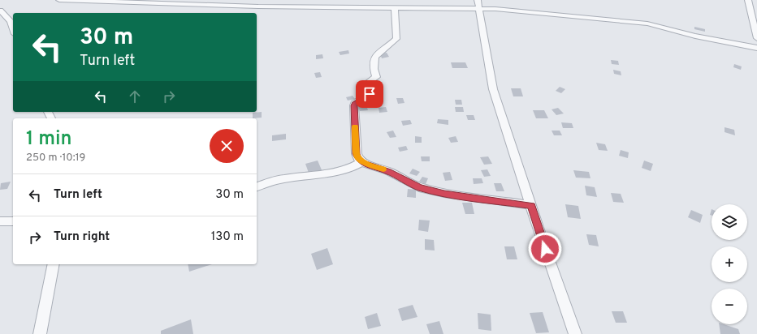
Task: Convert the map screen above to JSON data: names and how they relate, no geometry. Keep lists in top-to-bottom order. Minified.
{"page":{"turn":["30 m","Turn left"],"heading":["1 min","250 m · 10:19"],"list":[{"name":"Turn left","value":"30 m"},{"name":"Turn right","value":"130 m"}],"map_buttons":["+","−"]}}
